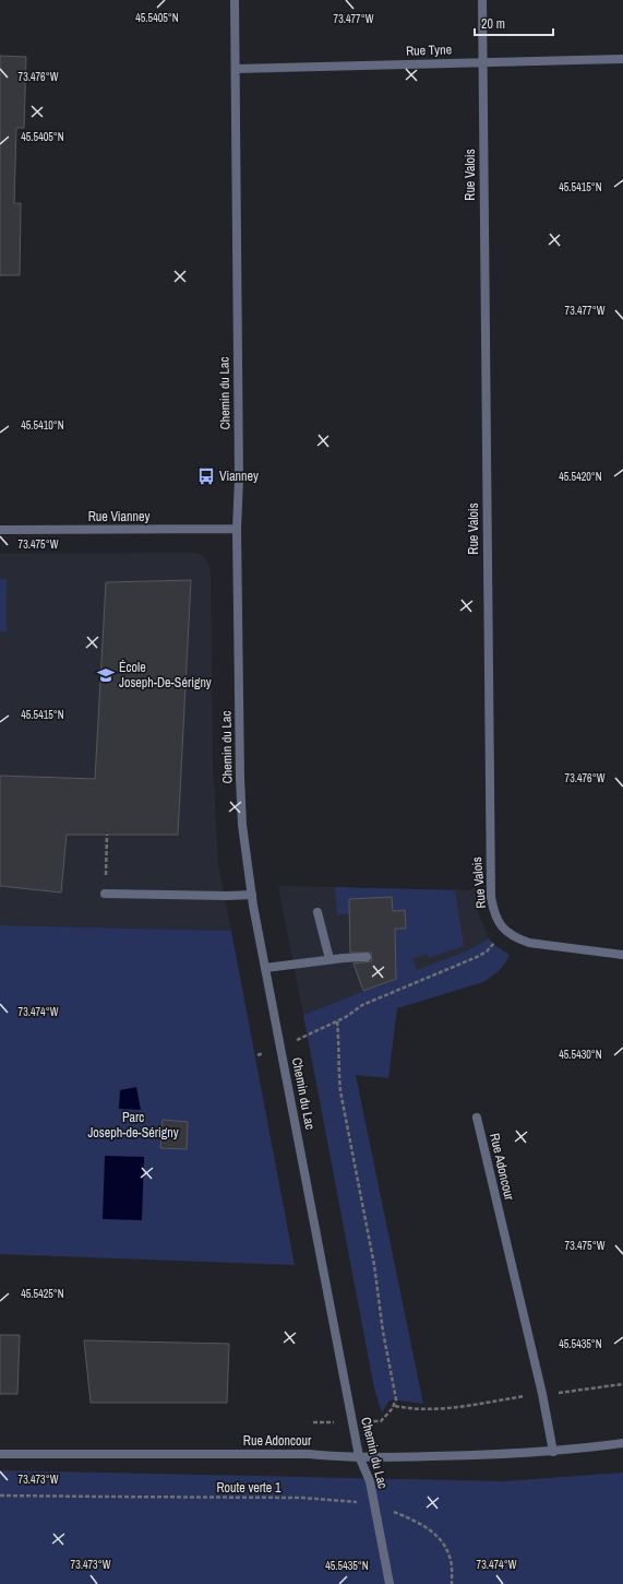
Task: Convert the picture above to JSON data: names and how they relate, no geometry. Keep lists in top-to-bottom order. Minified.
{"streets":{"street":["Rue Tyne","Rue Valois","Chemin du Lac","Rue Vianney","Rue Adoncour"],"path":["Route verte 1"]},"crossings":[["Rue Tyne","Rue Valois"],["Rue Tyne","Chemin du Lac"],["Chemin du Lac","Rue Vianney"],["Chemin du Lac","Rue Adoncour"],["Chemin du Lac","Route verte 1"]],"parks":["Parc Joseph-de-Sérigny"],"places":{"bus stop":["Vianney"],"school or university":["École Joseph-De-Sérigny"]},"scale_bar":"20 m","coordinates":["45.5405°N","73.477°W","73.476°W","45.5415°N","45.5410°N","45.5420°N","73.475°W","73.474°W","45.5430°N","45.5425°N","45.5435°N","73.473°W"]}
